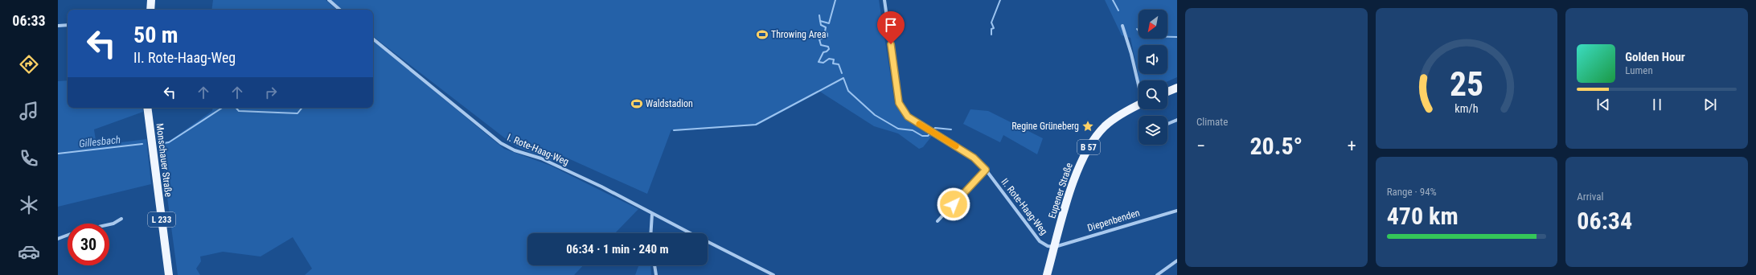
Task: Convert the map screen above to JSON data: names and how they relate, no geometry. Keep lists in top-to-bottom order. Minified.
{"streets":{"main road":["B 57","Monschauer Straße","Eupener Straße","L 233"],"street":["I. Rote-Haag-Weg","II. Rote-Haag-Weg","Diepenbenden"]},"crossings":[["Eupener Straße","II. Rote-Haag-Weg"],["Eupener Straße","Diepenbenden"],["II. Rote-Haag-Weg","Diepenbenden"]],"water":["Gillesbach"],"places":{"sports":["Throwing Area","Waldstadion"],"place":["Regine Grüneberg"]},"north":"bottom left","page":{"tabs":"06:33","tile":["Climate",["Range · 94%","470 km"],["Arrival","06:34"]],"turn":["50 m","II. Rote-Haag-Weg"],"song":["Golden Hour","Lumen"],"heat":["−","20.5°","+"],"limit":"30","trip":"06:34 · 1 min · 240 m","gauge":["25","km/h"]}}
